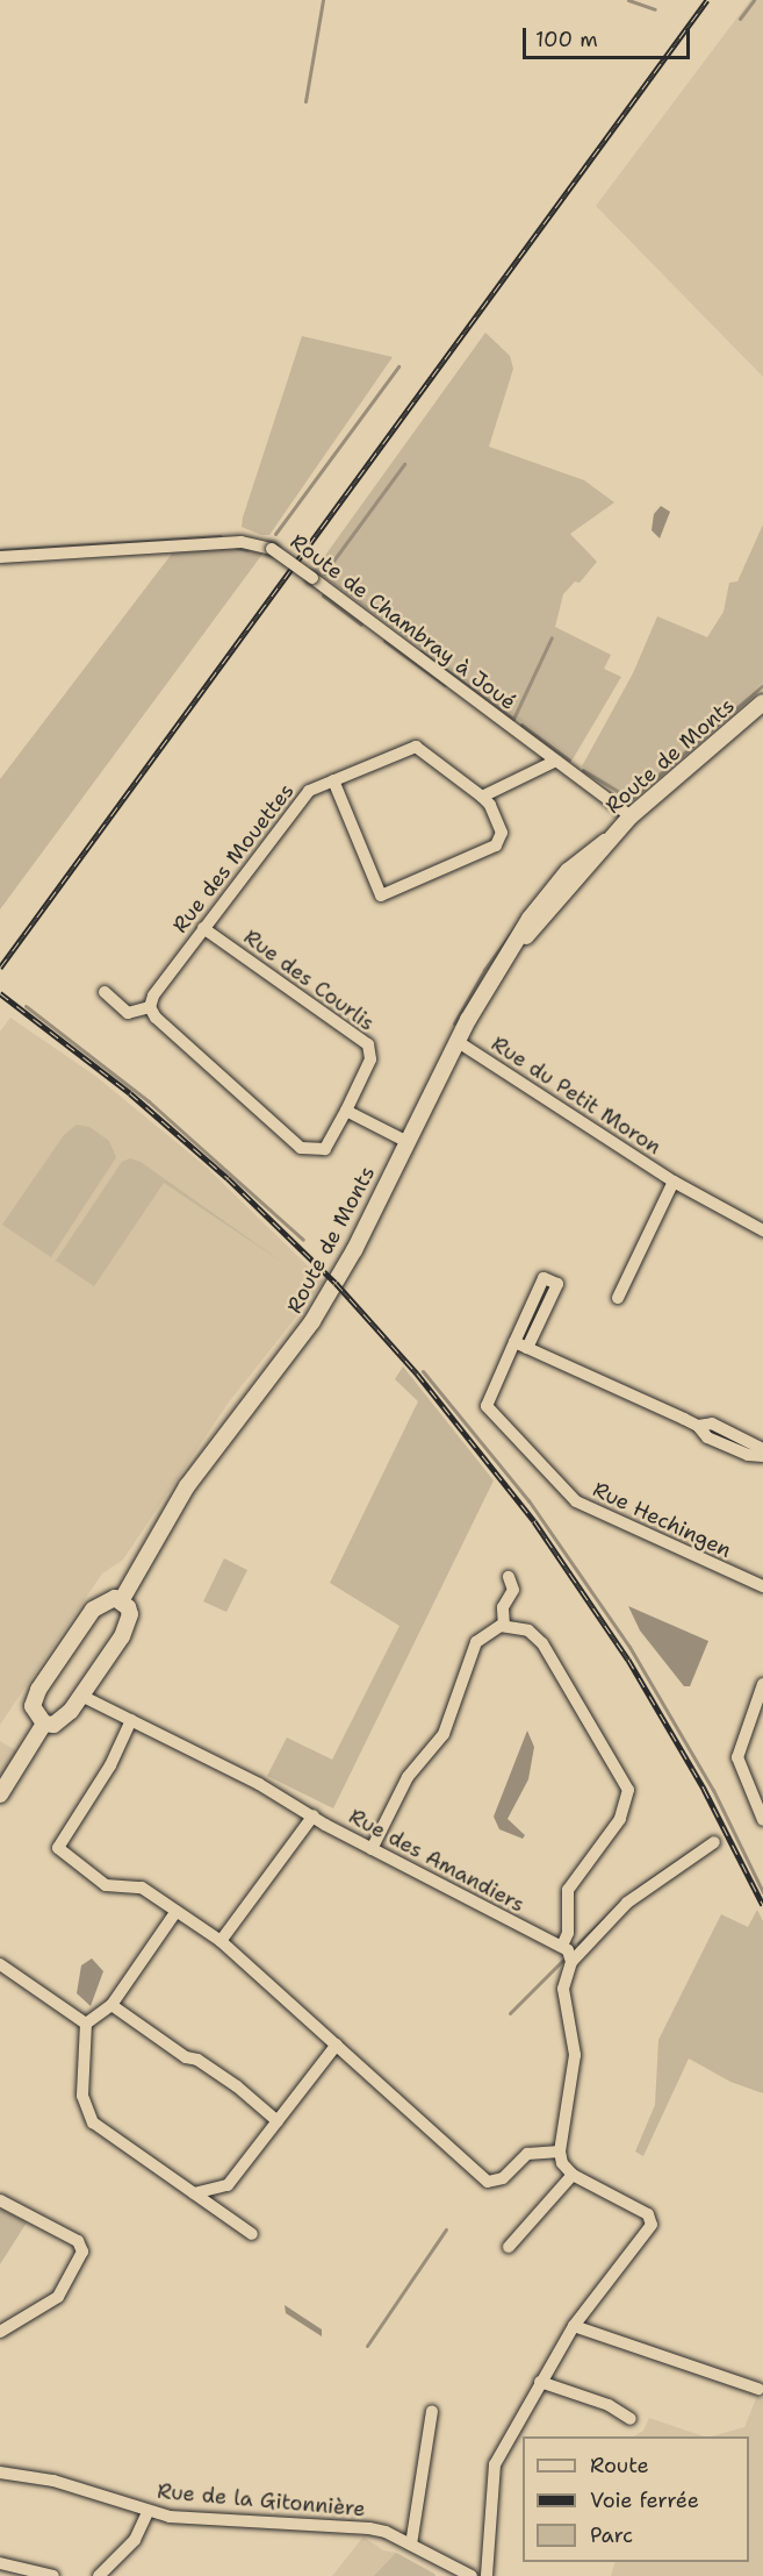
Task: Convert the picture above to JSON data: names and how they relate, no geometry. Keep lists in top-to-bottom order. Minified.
{"streets":{"main road":["Route de Monts"],"street":["Route de Chambray à Joué","Rue des Mouettes","Rue des Courlis","Rue du Petit Moron","Rue Hechingen","Rue des Amandiers","Rue de la Gitonnière"]},"crossings":[["Route de Chambray à Joué","Route de Monts"],["Route de Monts","Rue du Petit Moron"],["Rue des Mouettes","Rue des Courlis"]],"legend":["Route","Voie ferrée","Parc"],"scale_bar":"100 m"}
